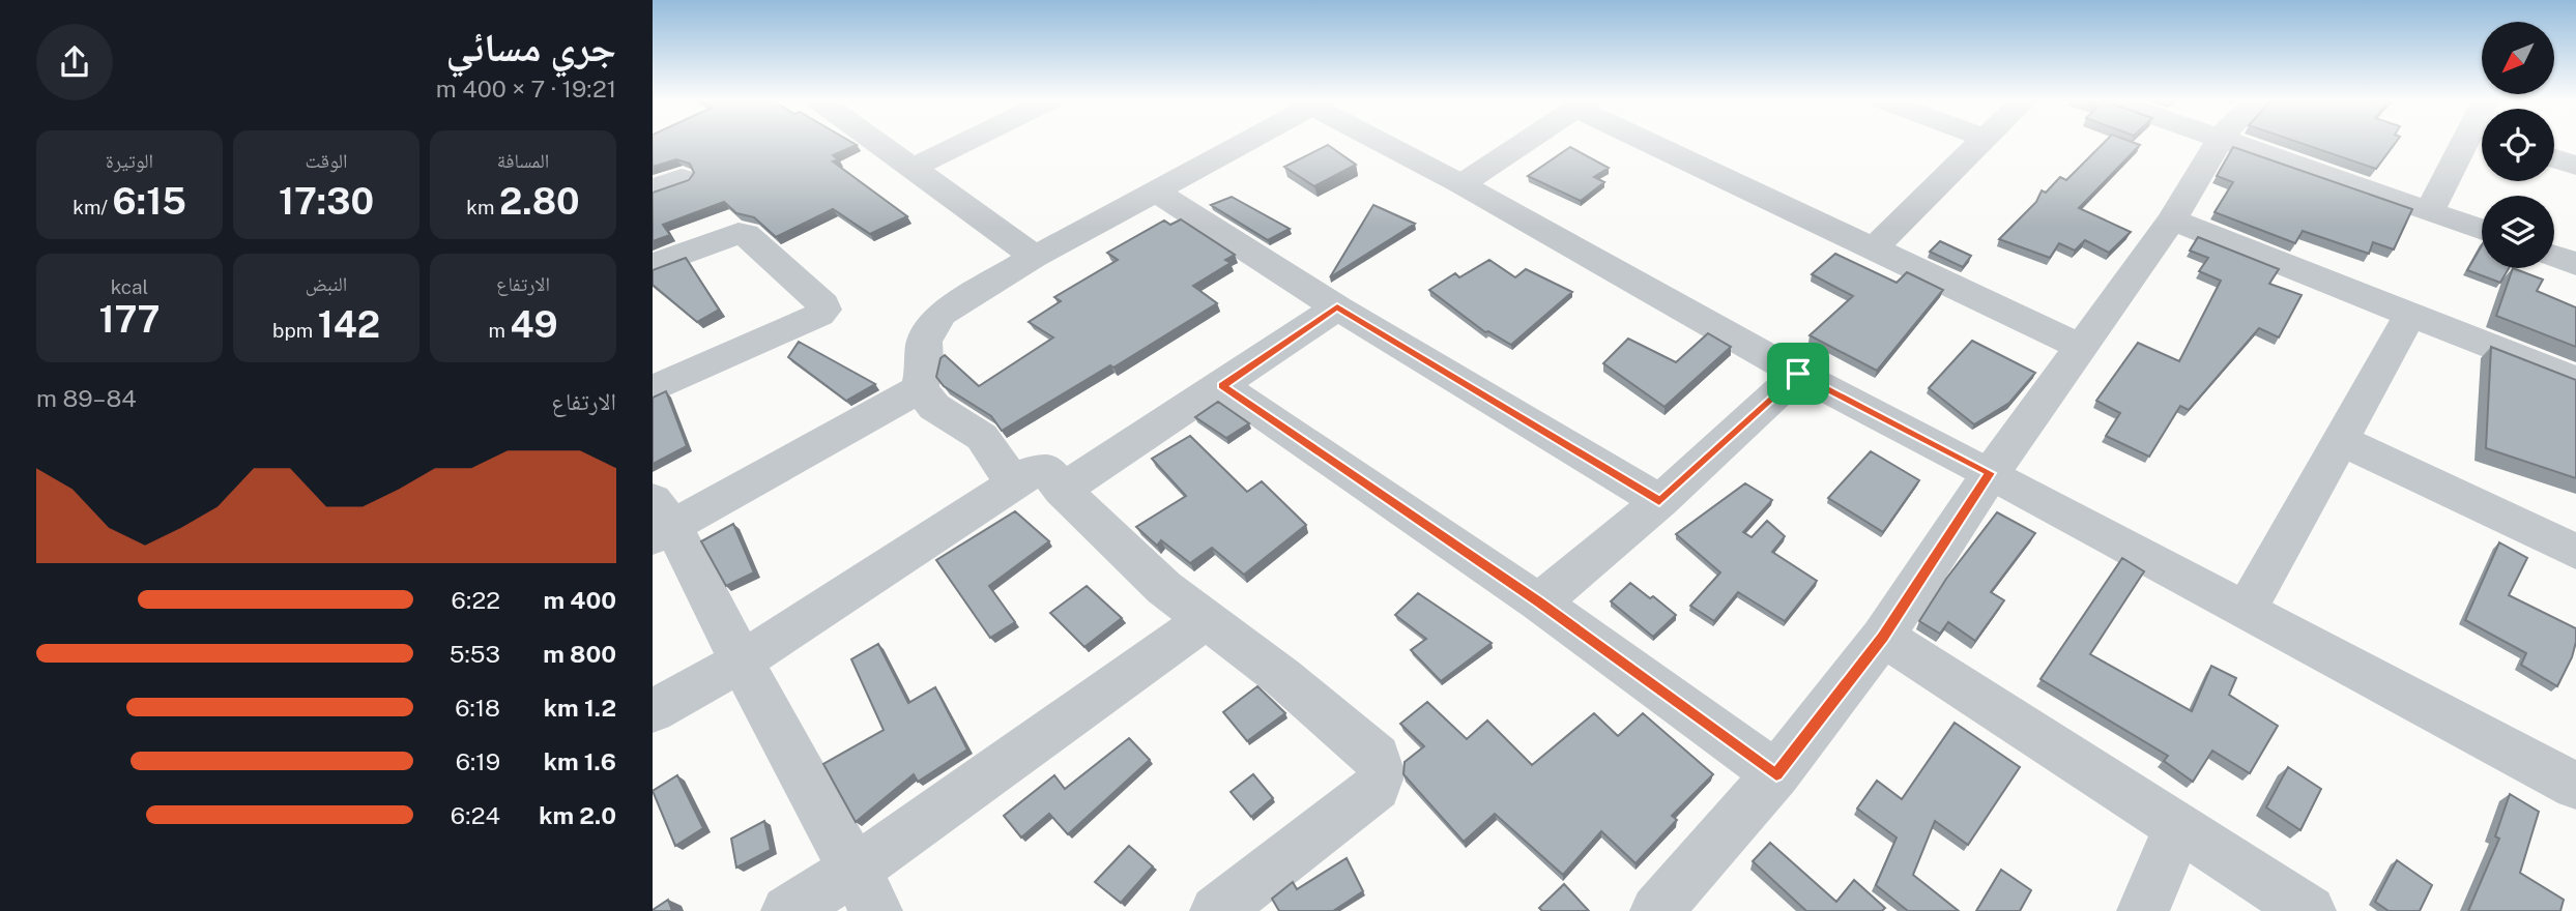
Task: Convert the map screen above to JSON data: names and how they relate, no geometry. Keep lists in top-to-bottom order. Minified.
{"north":"bottom left","page":{"heading":["جري مسائي","19:21 · 7 × 400 m"],"stats":[["المسافة","2.80 km"],["الوقت","17:30"],["الوتيرة","6:15 /km"],["الارتفاع","49 m"],["النبض","142 bpm"],["kcal","177"]],"chart":["الارتفاع","84–89 m"],"list":[{"name":"400 m","note":"6:22"},{"name":"800 m","note":"5:53"},{"name":"1.2 km","note":"6:18"},{"name":"1.6 km","note":"6:19"},{"name":"2.0 km","note":"6:24"}]}}
